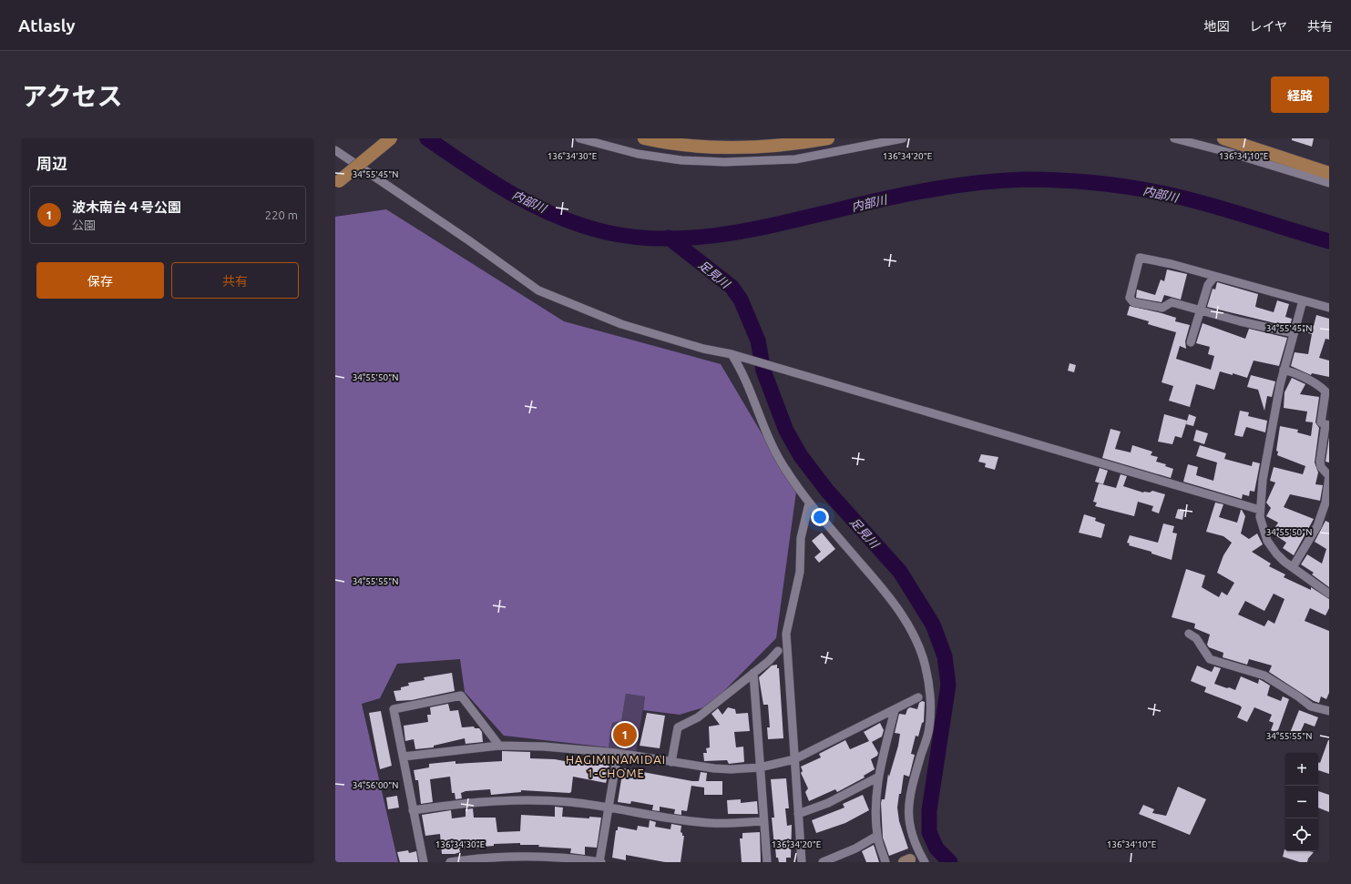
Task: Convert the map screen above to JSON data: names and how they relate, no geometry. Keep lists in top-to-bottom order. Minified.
{"districts":["HAGIMINAMIDAI 1-CHOME"],"water":["内部川","足見川"],"page":{"header":"Atlasly","nav":["地図","レイヤ","共有"],"title":"アクセス","buttons":["経路",["保存","共有"]],"heading":"周辺","list":[{"mark":"1","name":"波木南台４号公園","note":"公園","value":"220 m"}],"pins":"1","map_buttons":["+","−"]},"coordinates":["136°34'30\"E","136°34'20\"E","136°34'10\"E","34°55'45\"N","34°55'50\"N","34°55'55\"N","34°56'00\"N"]}
